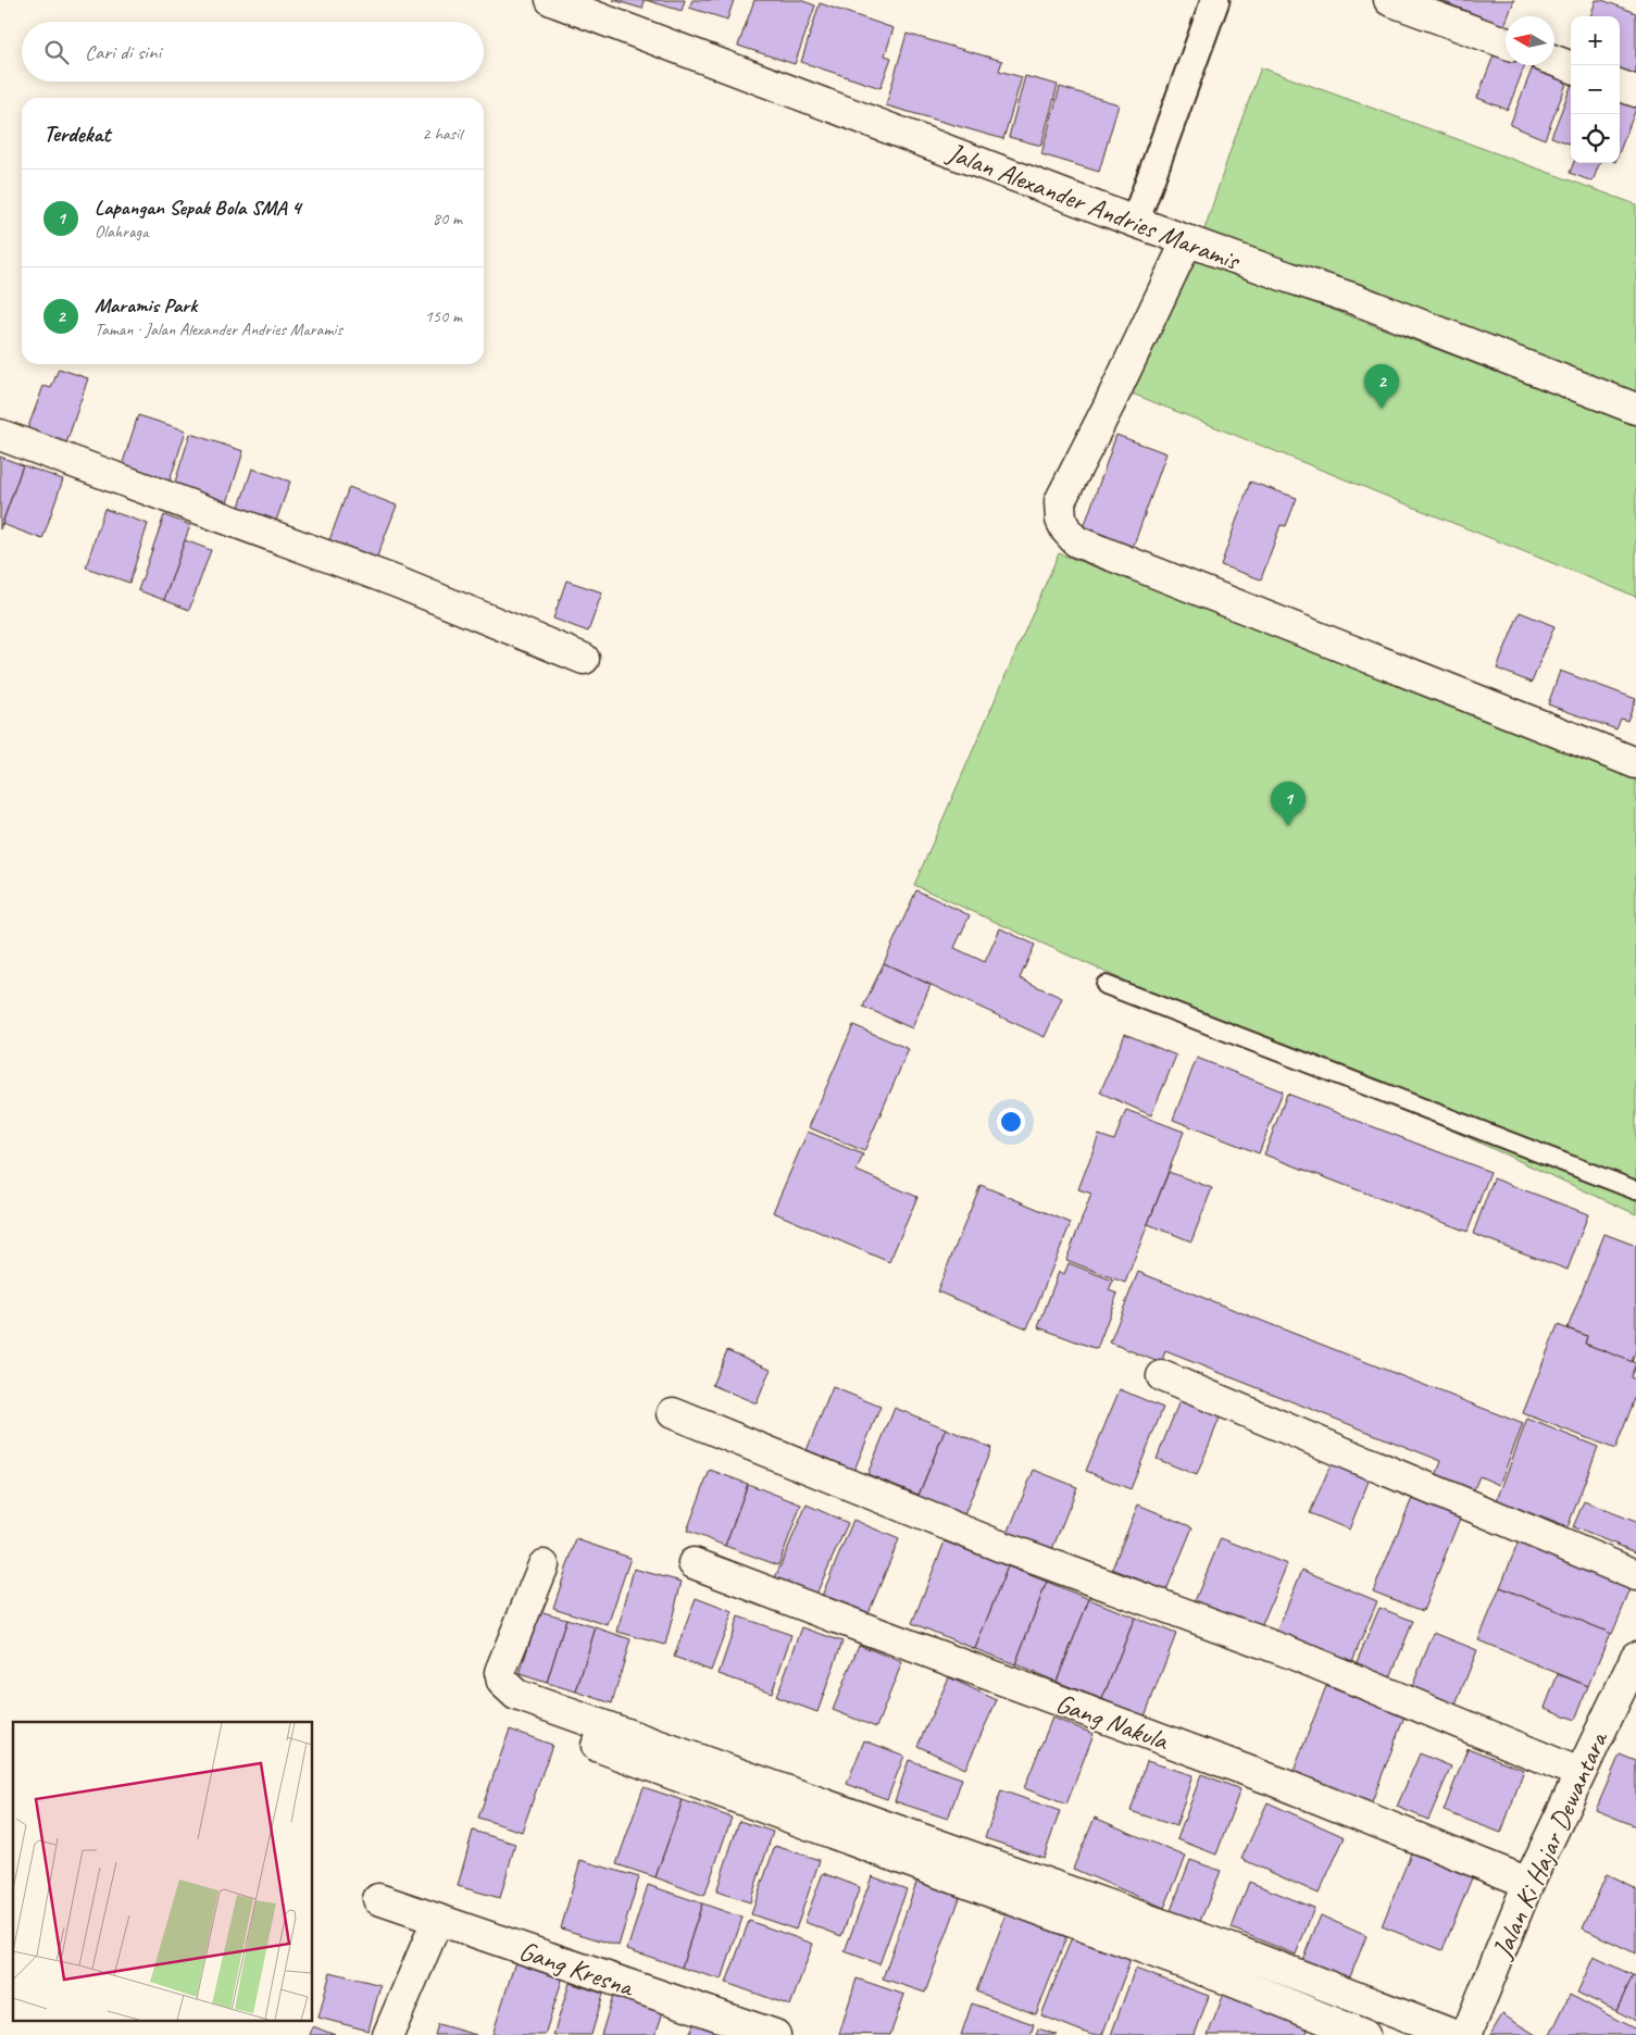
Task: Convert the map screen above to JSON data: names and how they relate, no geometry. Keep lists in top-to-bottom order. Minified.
{"streets":{"street":["Jalan Alexander Andries Maramis","Gang Nakula","Jalan Ki Hajar Dewantara","Gang Kresna"]},"crossings":[["Gang Nakula","Jalan Ki Hajar Dewantara"]],"north":"left","page":{"map_buttons":["+","−"],"search":"Cari di sini","heading":["Terdekat","2 hasil"],"list":[{"mark":"1","name":"Lapangan Sepak Bola SMA 4","note":"Olahraga","value":"80 m"},{"mark":"2","name":"Maramis Park","note":"Taman · Jalan Alexander Andries Maramis","value":"150 m"}],"pins":["2","1"]}}
